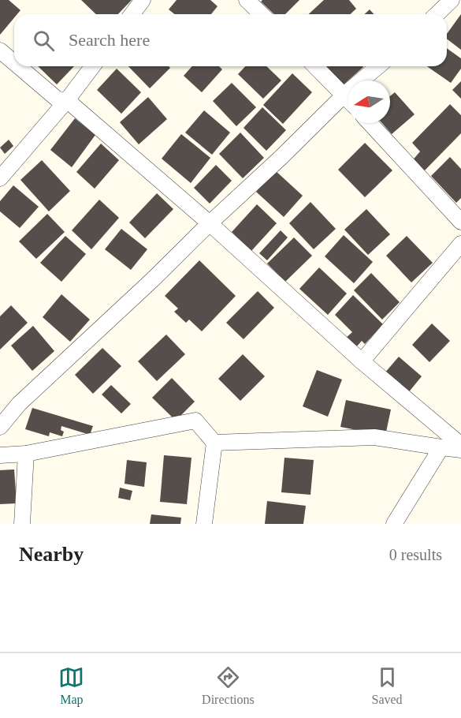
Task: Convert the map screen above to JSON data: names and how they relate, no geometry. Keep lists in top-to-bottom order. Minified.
{"north":"left","page":{"search":"Search here","heading":["Nearby","0 results"],"nav":["Map","Directions","Saved"]}}
